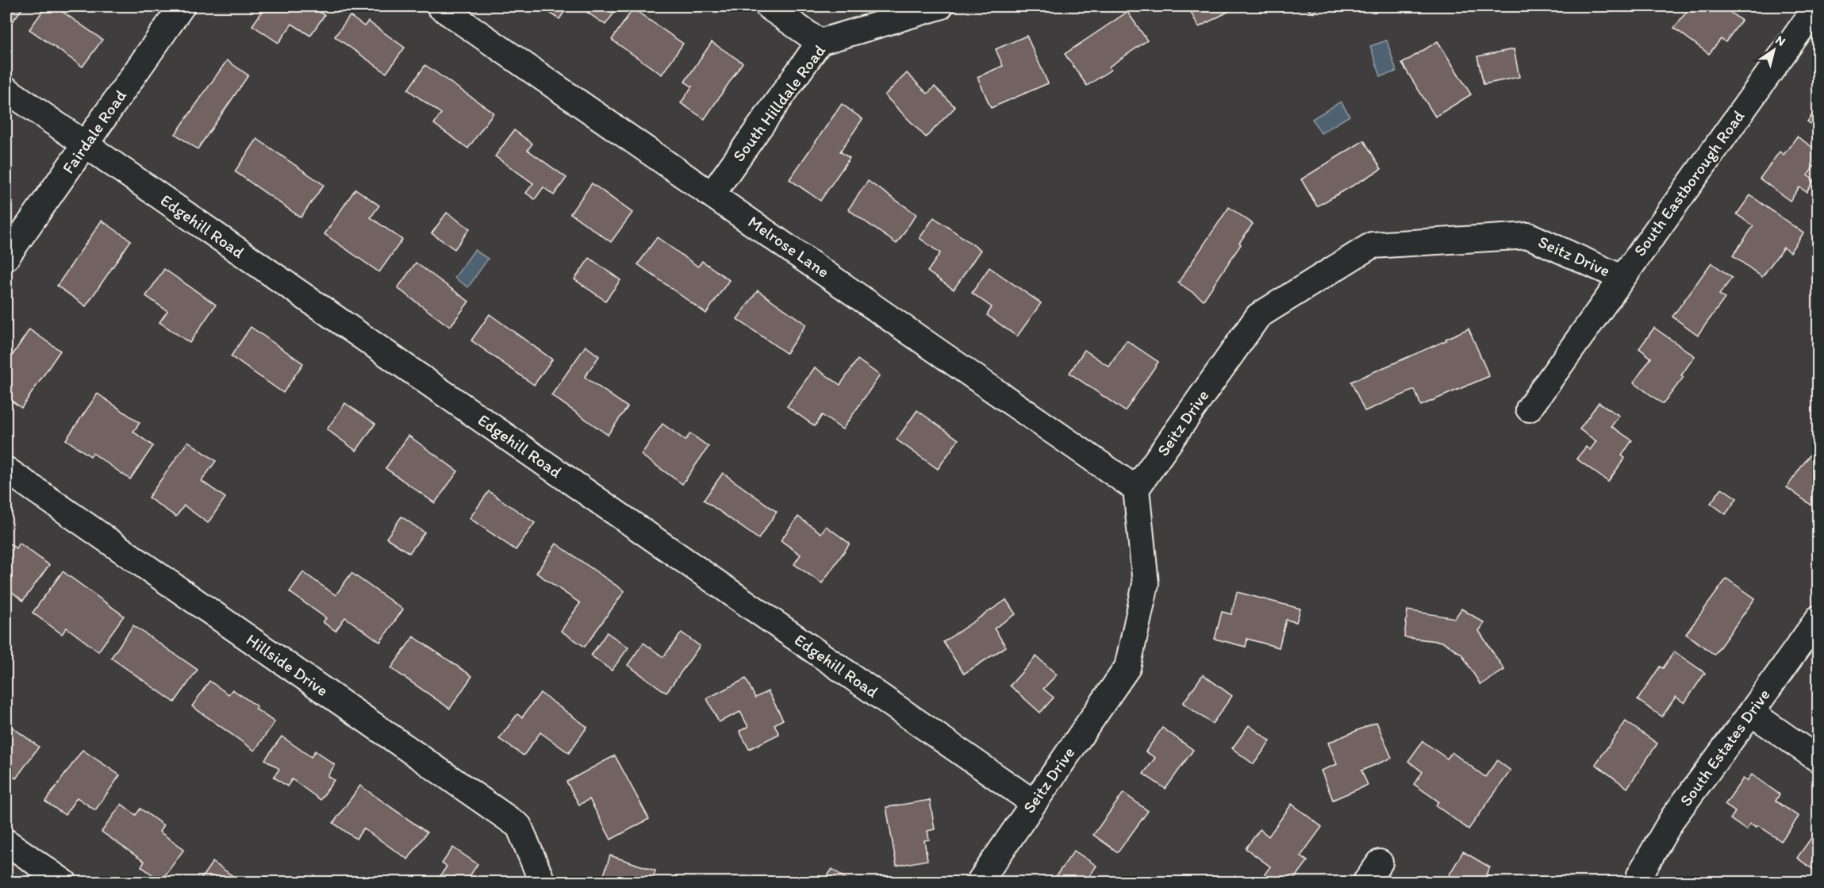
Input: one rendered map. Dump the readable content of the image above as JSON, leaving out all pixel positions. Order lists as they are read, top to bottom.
{
  "streets": {
    "street": [
      "South Hilldale Road",
      "Fairdale Road",
      "South Eastborough Road",
      "Edgehill Road",
      "Melrose Lane",
      "Seitz Drive",
      "Hillside Drive",
      "South Estates Drive"
    ]
  },
  "crossings": [
    ["South Hilldale Road", "Melrose Lane"],
    ["Fairdale Road", "Edgehill Road"],
    ["South Eastborough Road", "Seitz Drive"],
    ["Edgehill Road", "Seitz Drive"],
    ["Melrose Lane", "Seitz Drive"]
  ],
  "north": "top right"
}
